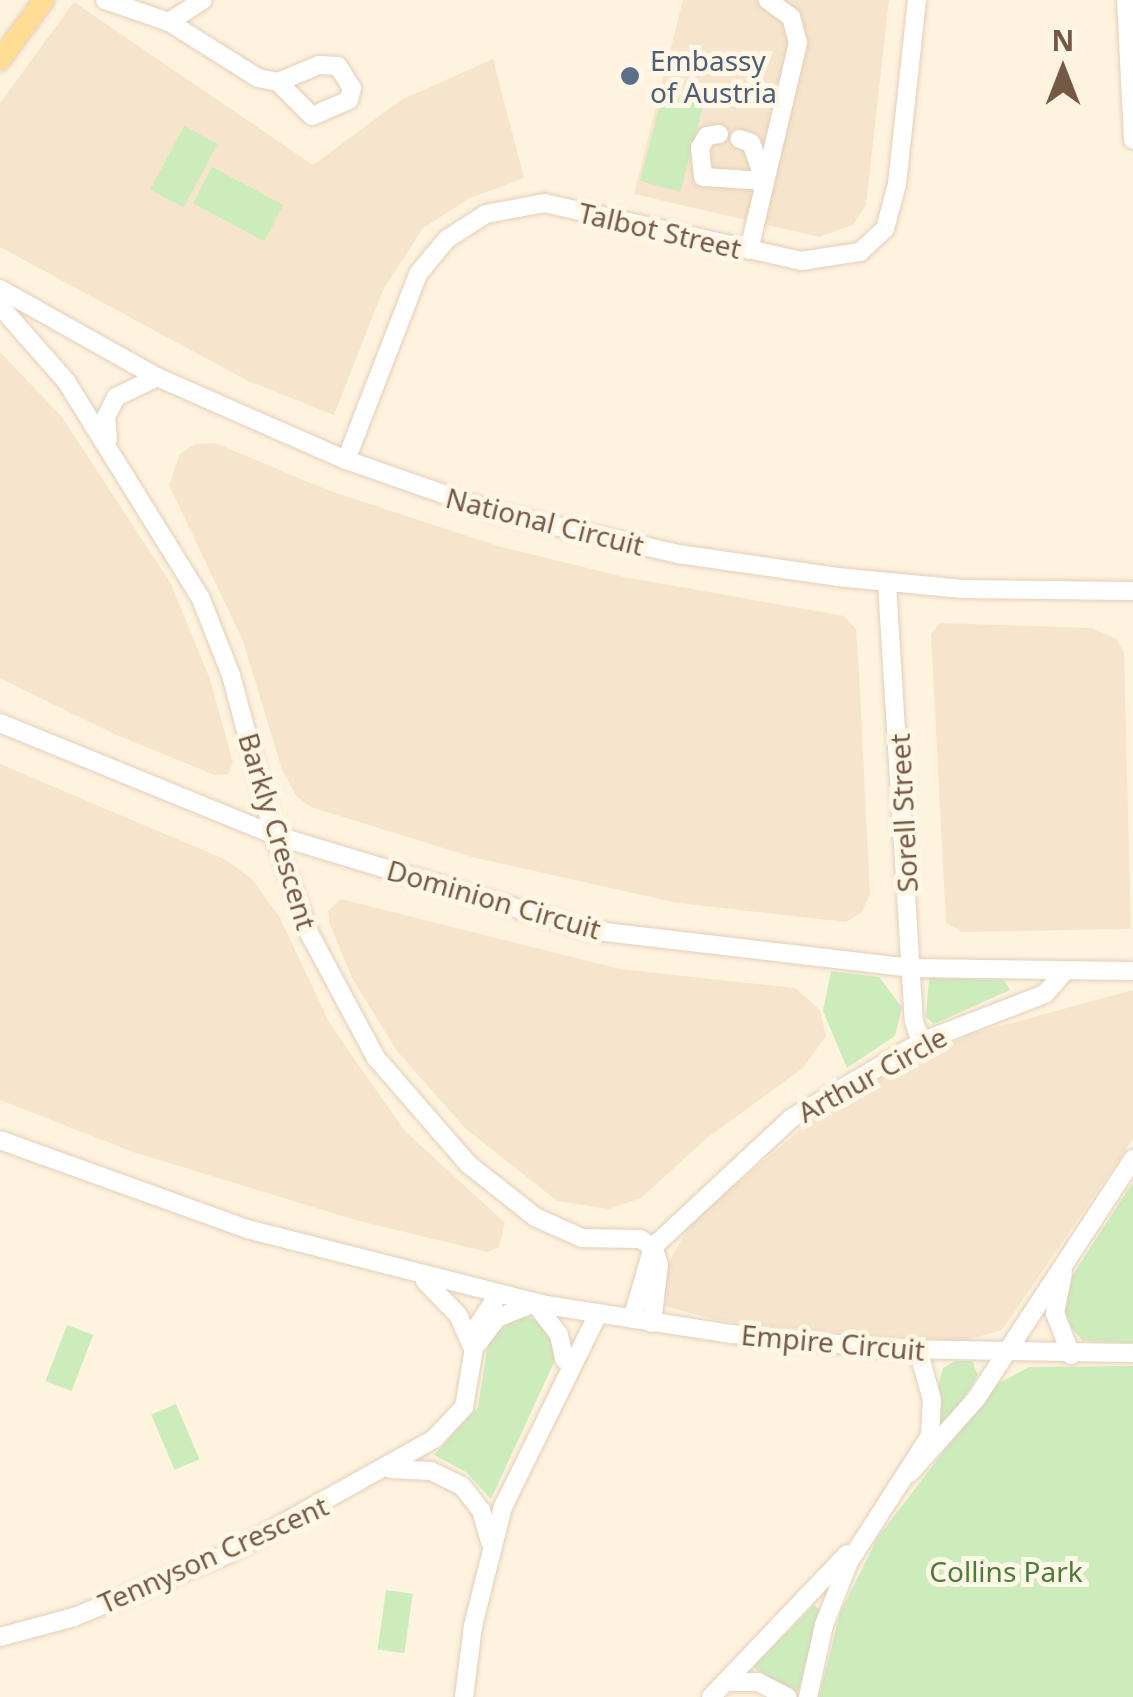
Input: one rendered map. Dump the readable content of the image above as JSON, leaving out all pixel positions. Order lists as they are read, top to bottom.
{
  "streets": {
    "street": [
      "Talbot Street",
      "National Circuit",
      "Sorell Street",
      "Barkly Crescent",
      "Dominion Circuit",
      "Arthur Circle",
      "Empire Circuit",
      "Tennyson Crescent"
    ]
  },
  "crossings": [
    ["Talbot Street", "National Circuit"],
    ["National Circuit", "Sorell Street"],
    ["Sorell Street", "Dominion Circuit"],
    ["Sorell Street", "Arthur Circle"],
    ["Barkly Crescent", "Dominion Circuit"],
    ["Barkly Crescent", "Arthur Circle"],
    ["Dominion Circuit", "Arthur Circle"],
    ["Empire Circuit", "Tennyson Crescent"]
  ],
  "parks": ["Collins Park"],
  "places": ["Embassy of Austria"],
  "north": "top"
}
